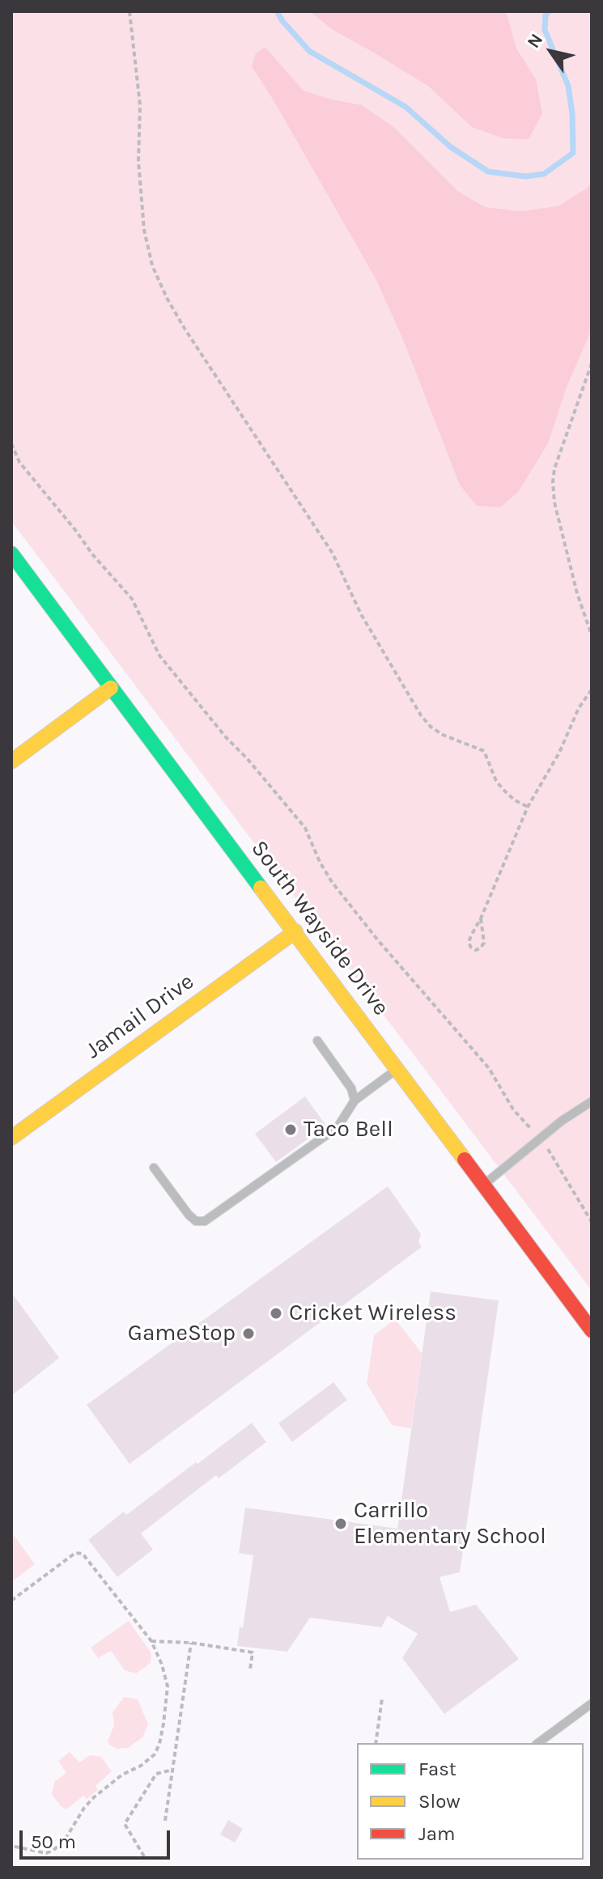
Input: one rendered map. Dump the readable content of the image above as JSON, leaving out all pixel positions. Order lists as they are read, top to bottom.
{
  "streets": {
    "main road": ["South Wayside Drive", "Jamail Drive"]
  },
  "crossings": [
    ["South Wayside Drive", "Jamail Drive"]
  ],
  "places": [
    "Taco Bell",
    "Cricket Wireless",
    "GameStop",
    "Carrillo Elementary School"
  ],
  "legend": ["Fast", "Slow", "Jam"],
  "scale_bar": "50 m",
  "north": "top left"
}
